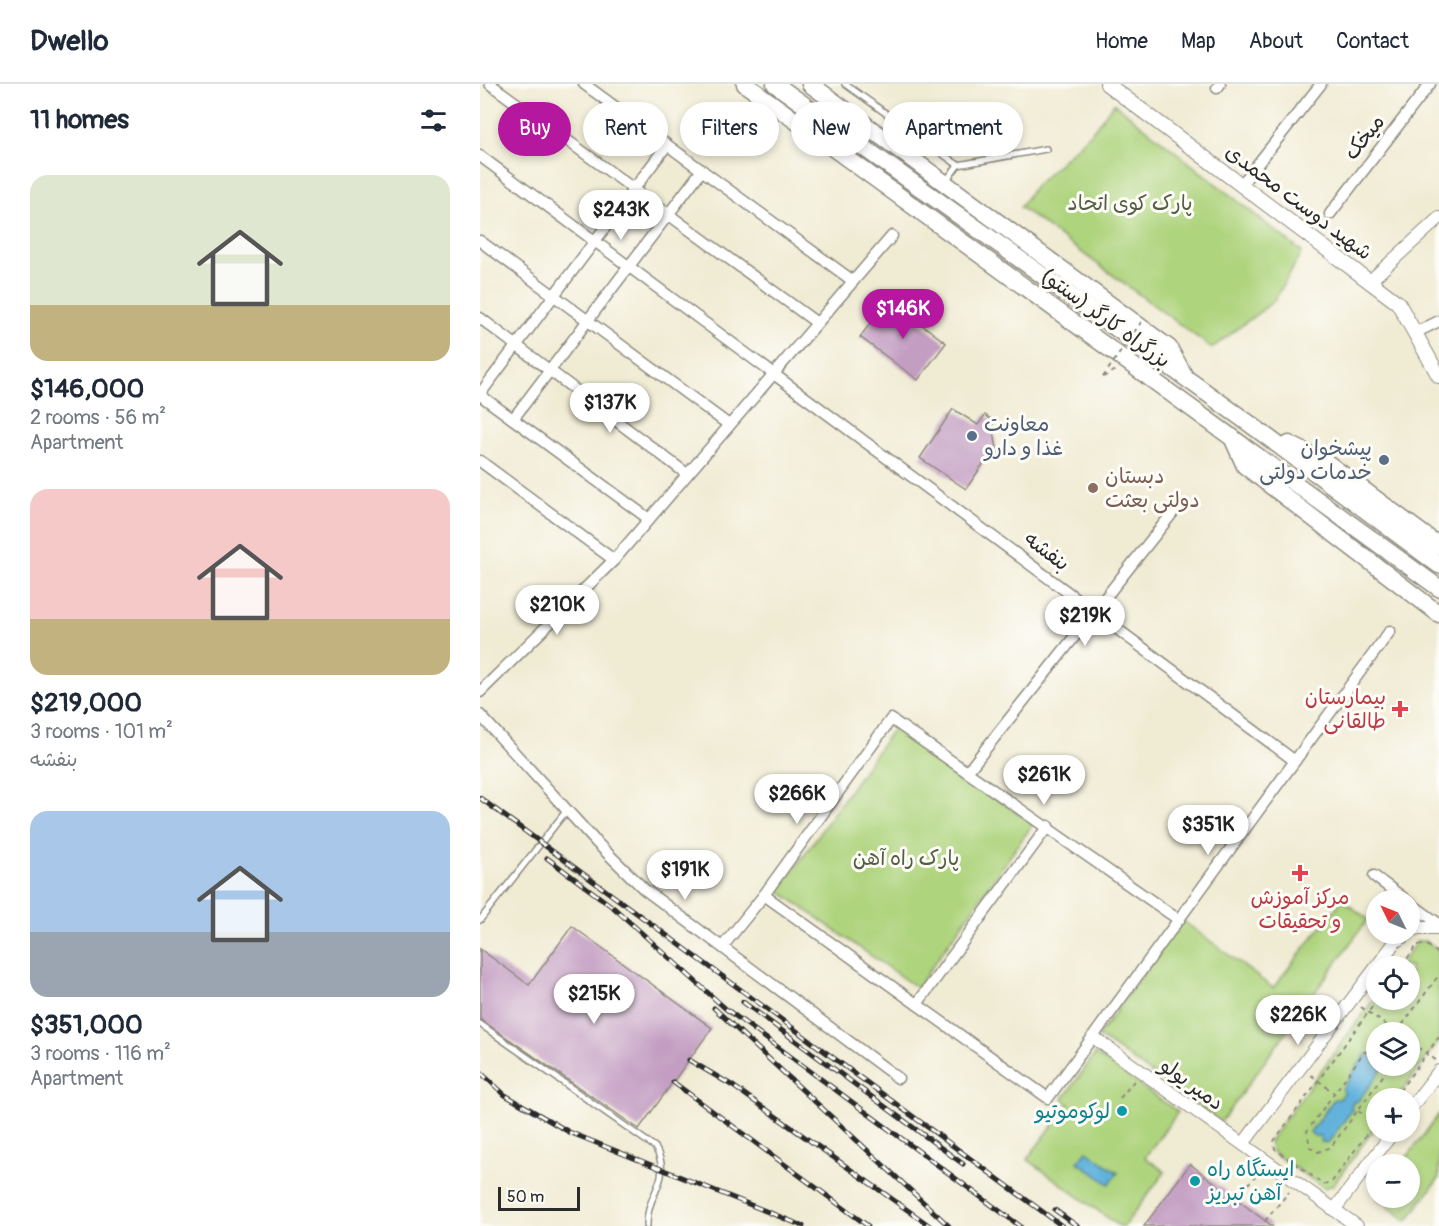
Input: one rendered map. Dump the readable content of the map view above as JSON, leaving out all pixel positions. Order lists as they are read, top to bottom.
{
  "streets": {
    "highway": ["بزرگراه کارگر (سنتو)"],
    "main road": ["شهید دوست محمدی"],
    "street": ["میخک", "بنفشه", "دمیر یولو"]
  },
  "parks": ["پارک کوی اتحاد", "پارک راه آهن"],
  "places": {
    "other": [
      "معاونت غذا و دارو",
      "پیشخوان خدمات دولتی",
      "دبستان دولتی بعثت",
      "لوکوموتیو",
      "ایستگاه راه آهن تبریز"
    ],
    "health": ["بیمارستان طالقانی", "مرکز آموزش و تحقیقات"]
  },
  "scale_bar": "50 m",
  "north": "top left",
  "page": {
    "header": "Dwello",
    "nav": [
      "Home",
      "Map",
      "About",
      "Contact"
    ],
    "heading": "11 homes",
    "chip": [
      "Buy",
      "Rent",
      "Filters",
      "New",
      "Apartment"
    ],
    "list": [
      {
        "name": "$146,000",
        "note": "2 rooms · 56 m² · Apartment"
      },
      {
        "name": "$219,000",
        "note": "3 rooms · 101 m² · بنفشه"
      },
      {
        "name": "$351,000",
        "note": "3 rooms · 116 m² · Apartment"
      }
    ],
    "price": [
      "$243K",
      "$146K",
      "$137K",
      "$210K",
      "$219K",
      "$261K",
      "$266K",
      "$351K",
      "$191K",
      "$215K",
      "$226K"
    ],
    "map_buttons": ["+", "−"],
    "scale": "50 m"
  }
}
